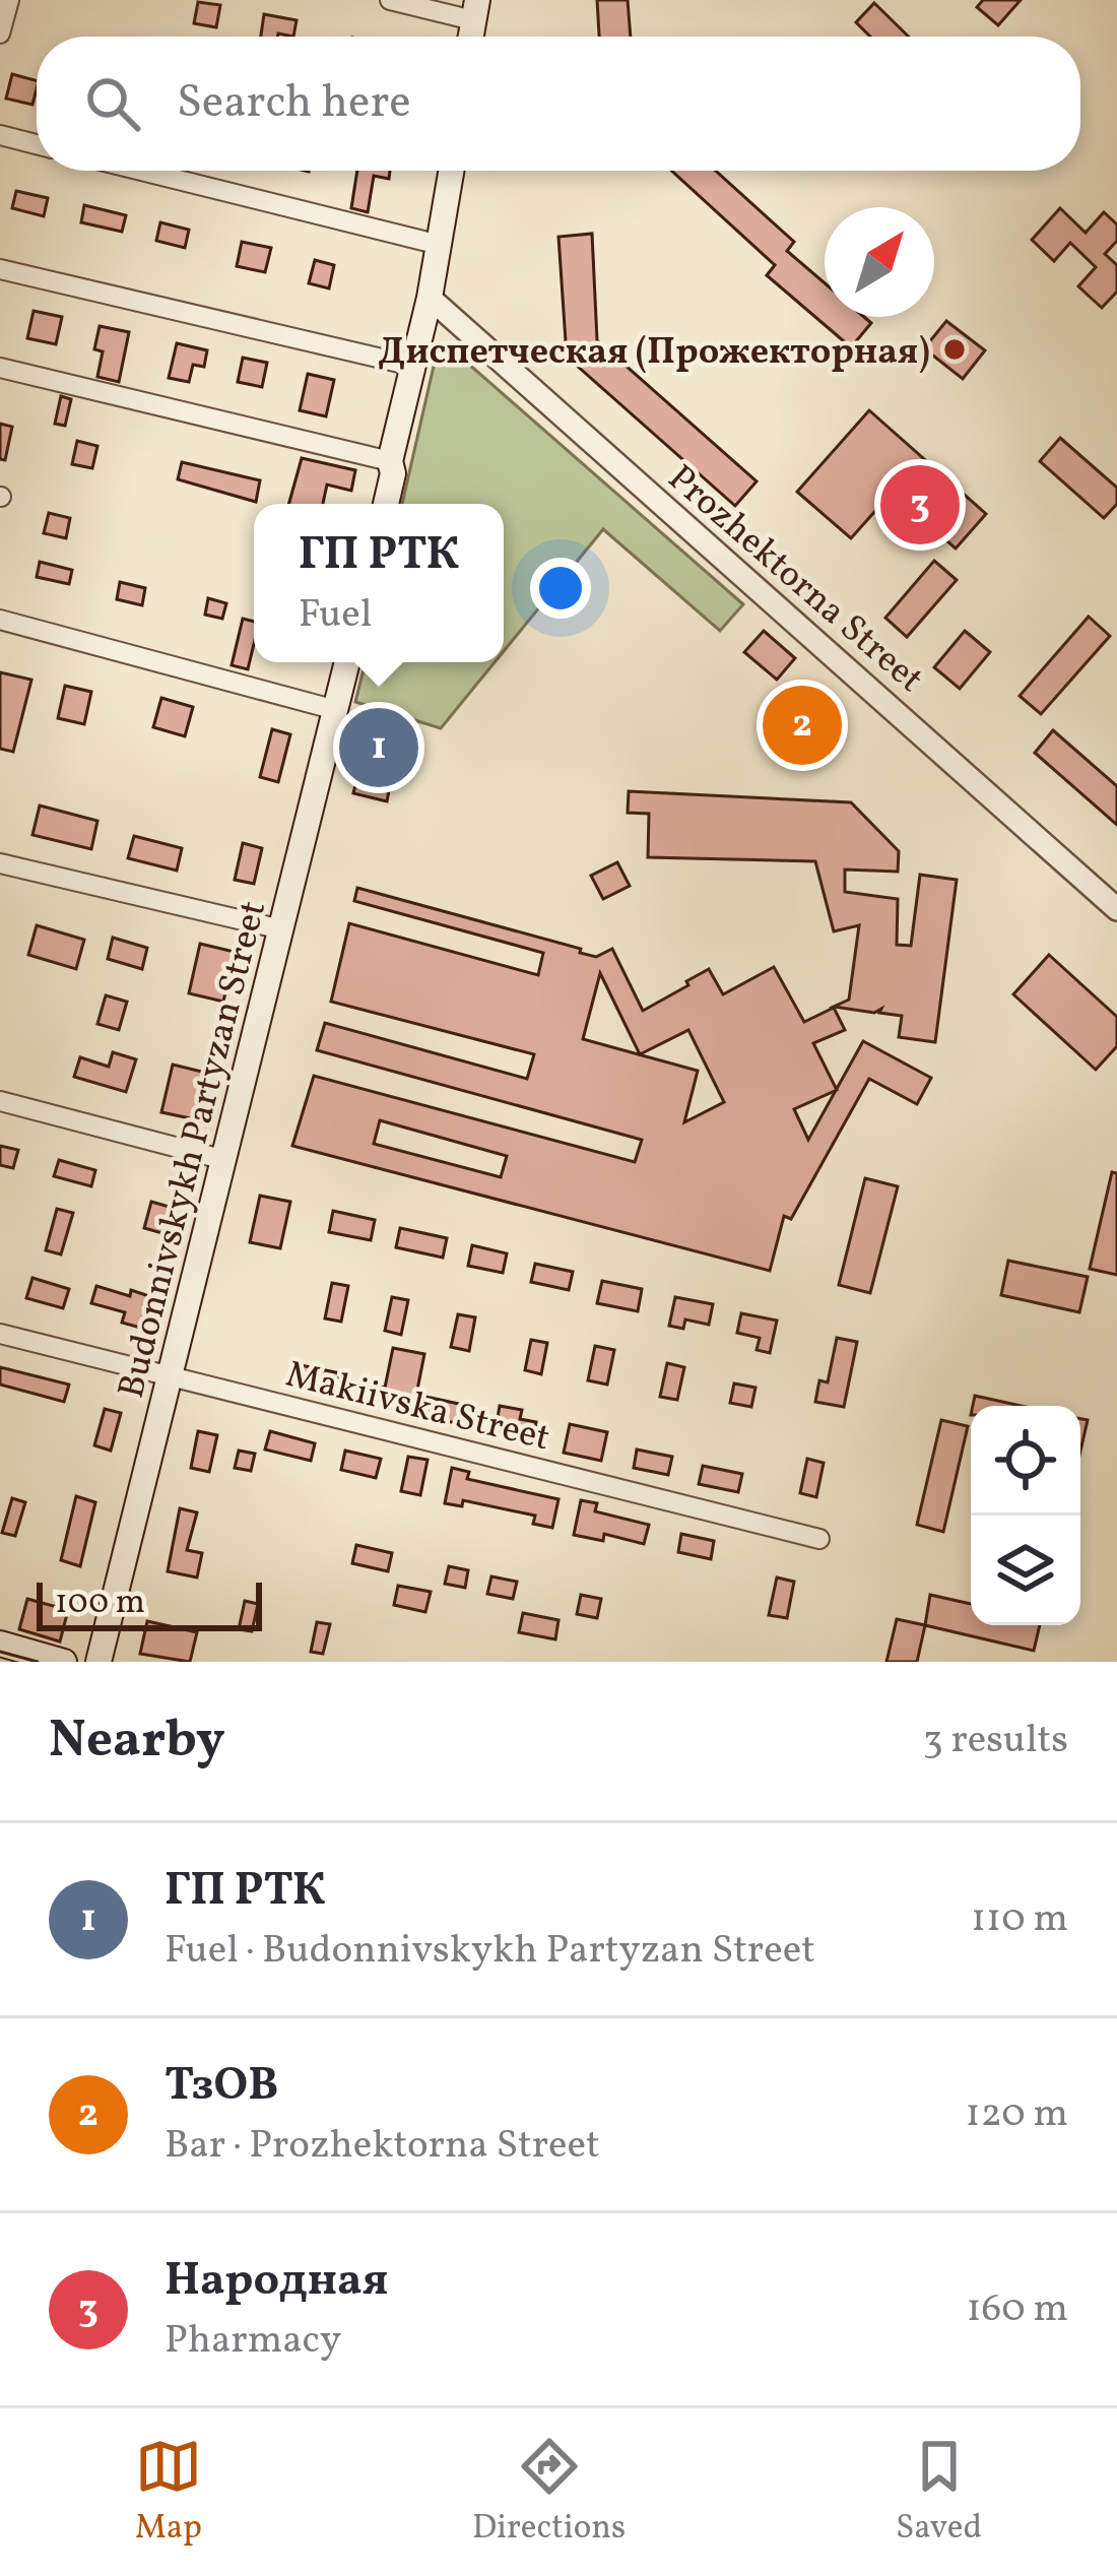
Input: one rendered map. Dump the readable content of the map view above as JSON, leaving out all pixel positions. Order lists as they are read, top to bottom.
{
  "streets": {
    "main road": ["Budonnivskykh Partyzan Street"],
    "street": ["Prozhektorna Street", "Makiivska Street"]
  },
  "crossings": [
    ["Budonnivskykh Partyzan Street", "Makiivska Street"]
  ],
  "places": ["Диспетческая (Прожекторная)"],
  "scale_bar": "100 m",
  "north": "top right",
  "page": {
    "search": "Search here",
    "pins": ["3", "2", "1"],
    "popup": ["ГП РТК", "Fuel"],
    "scale": "100 m",
    "heading": ["Nearby", "3 results"],
    "list": [
      {
        "mark": "1",
        "name": "ГП РТК",
        "note": "Fuel · Budonnivskykh Partyzan Street",
        "value": "110 m"
      },
      {
        "mark": "2",
        "name": "ТзОВ",
        "note": "Bar · Prozhektorna Street",
        "value": "120 m"
      },
      {
        "mark": "3",
        "name": "Народная",
        "note": "Pharmacy",
        "value": "160 m"
      }
    ],
    "nav": ["Map", "Directions", "Saved"]
  }
}
